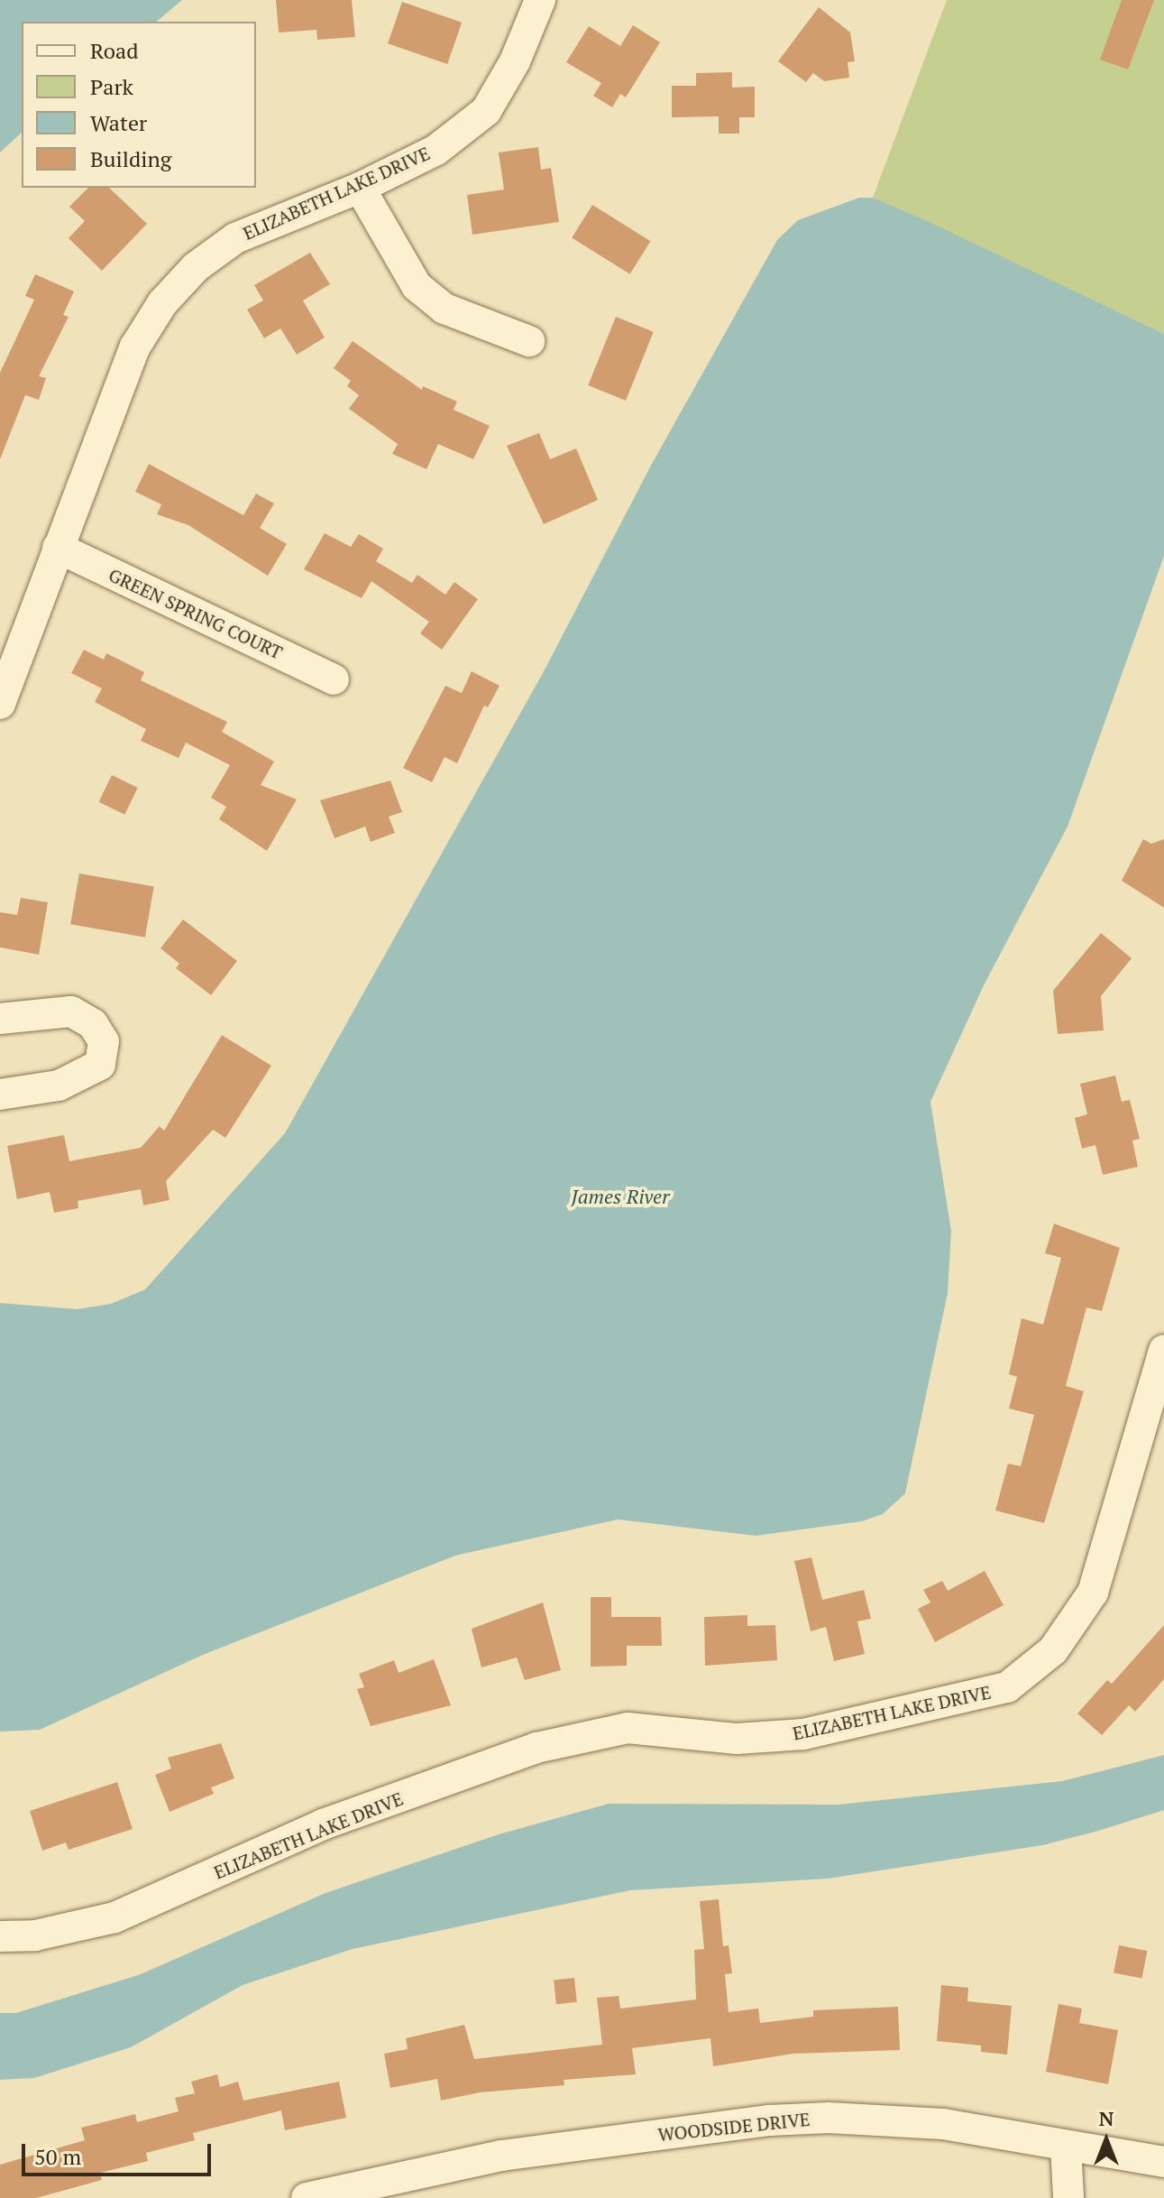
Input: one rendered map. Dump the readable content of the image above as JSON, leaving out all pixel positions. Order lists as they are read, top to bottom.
{
  "streets": {
    "street": ["ELIZABETH LAKE DRIVE", "GREEN SPRING COURT", "WOODSIDE DRIVE"]
  },
  "crossings": [
    ["ELIZABETH LAKE DRIVE", "GREEN SPRING COURT"]
  ],
  "water": ["James River"],
  "legend": [
    "Road",
    "Park",
    "Water",
    "Building"
  ],
  "scale_bar": "50 m",
  "north": "top"
}
